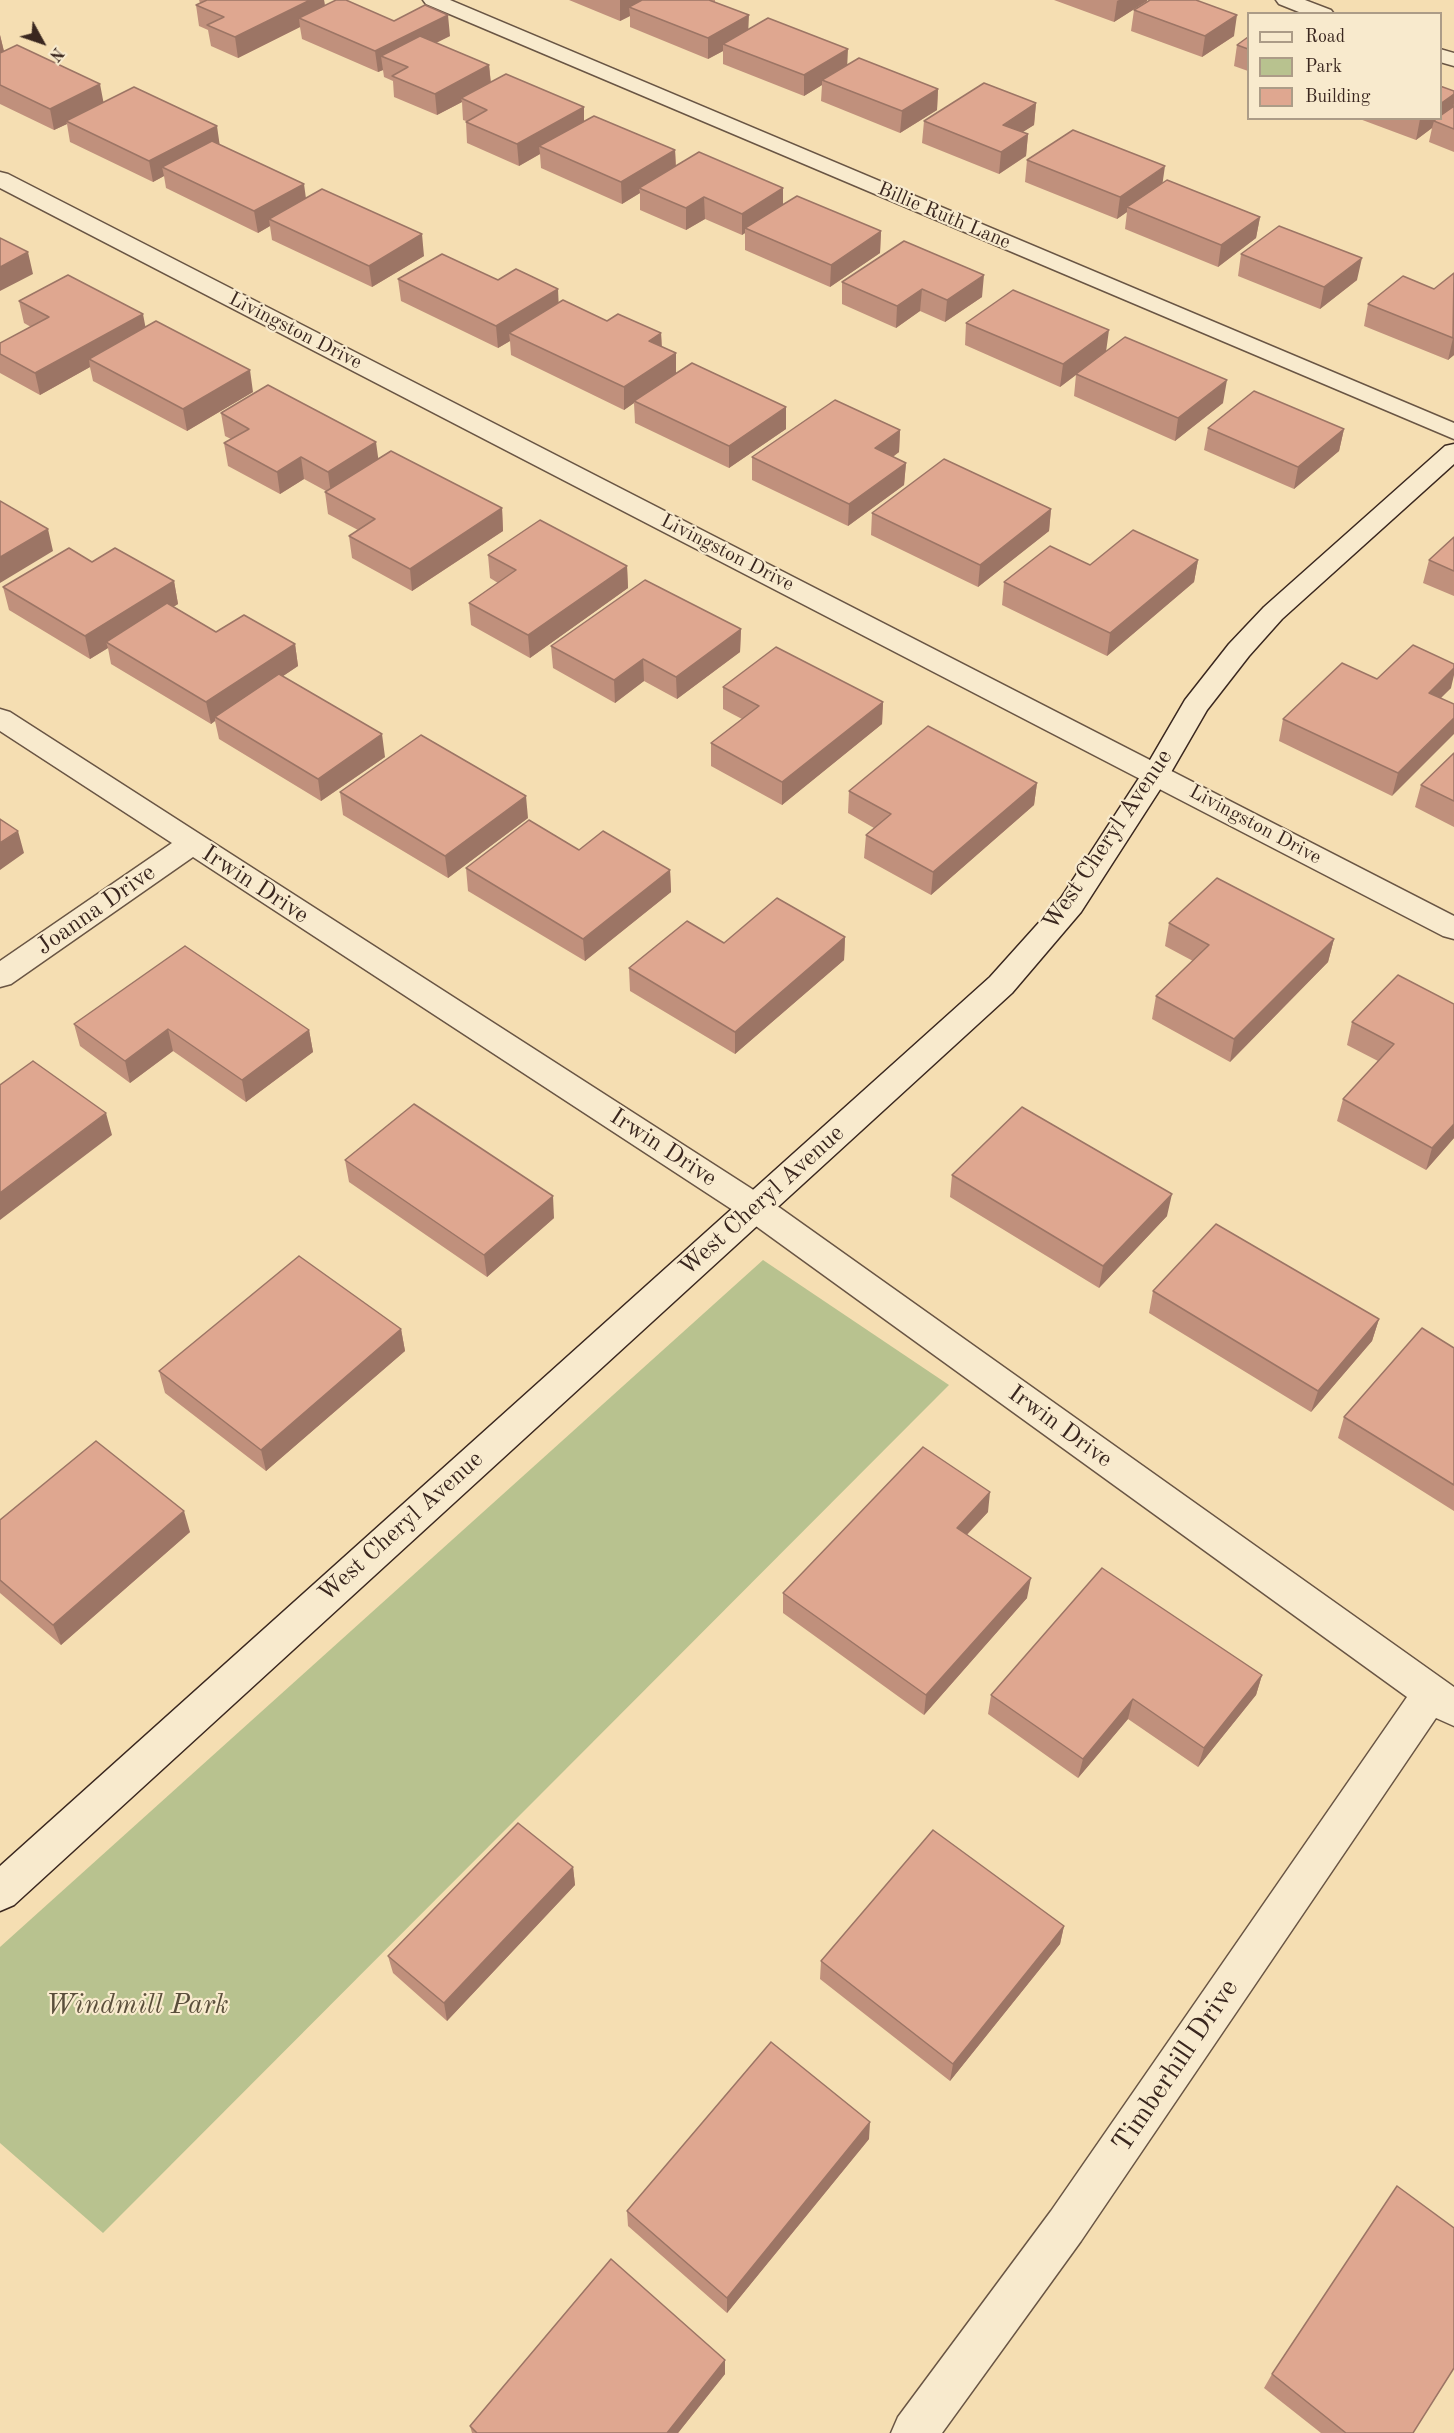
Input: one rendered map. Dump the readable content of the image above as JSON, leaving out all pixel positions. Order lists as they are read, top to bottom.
{
  "streets": {
    "street": [
      "Billie Ruth Lane",
      "Livingston Drive",
      "West Cheryl Avenue",
      "Irwin Drive",
      "Joanna Drive",
      "Timberhill Drive"
    ]
  },
  "crossings": [
    ["Livingston Drive", "West Cheryl Avenue"],
    ["West Cheryl Avenue", "Irwin Drive"],
    ["Irwin Drive", "Joanna Drive"],
    ["Irwin Drive", "Timberhill Drive"]
  ],
  "parks": ["Windmill Park"],
  "legend": ["Road", "Park", "Building"],
  "north": "bottom right"
}
